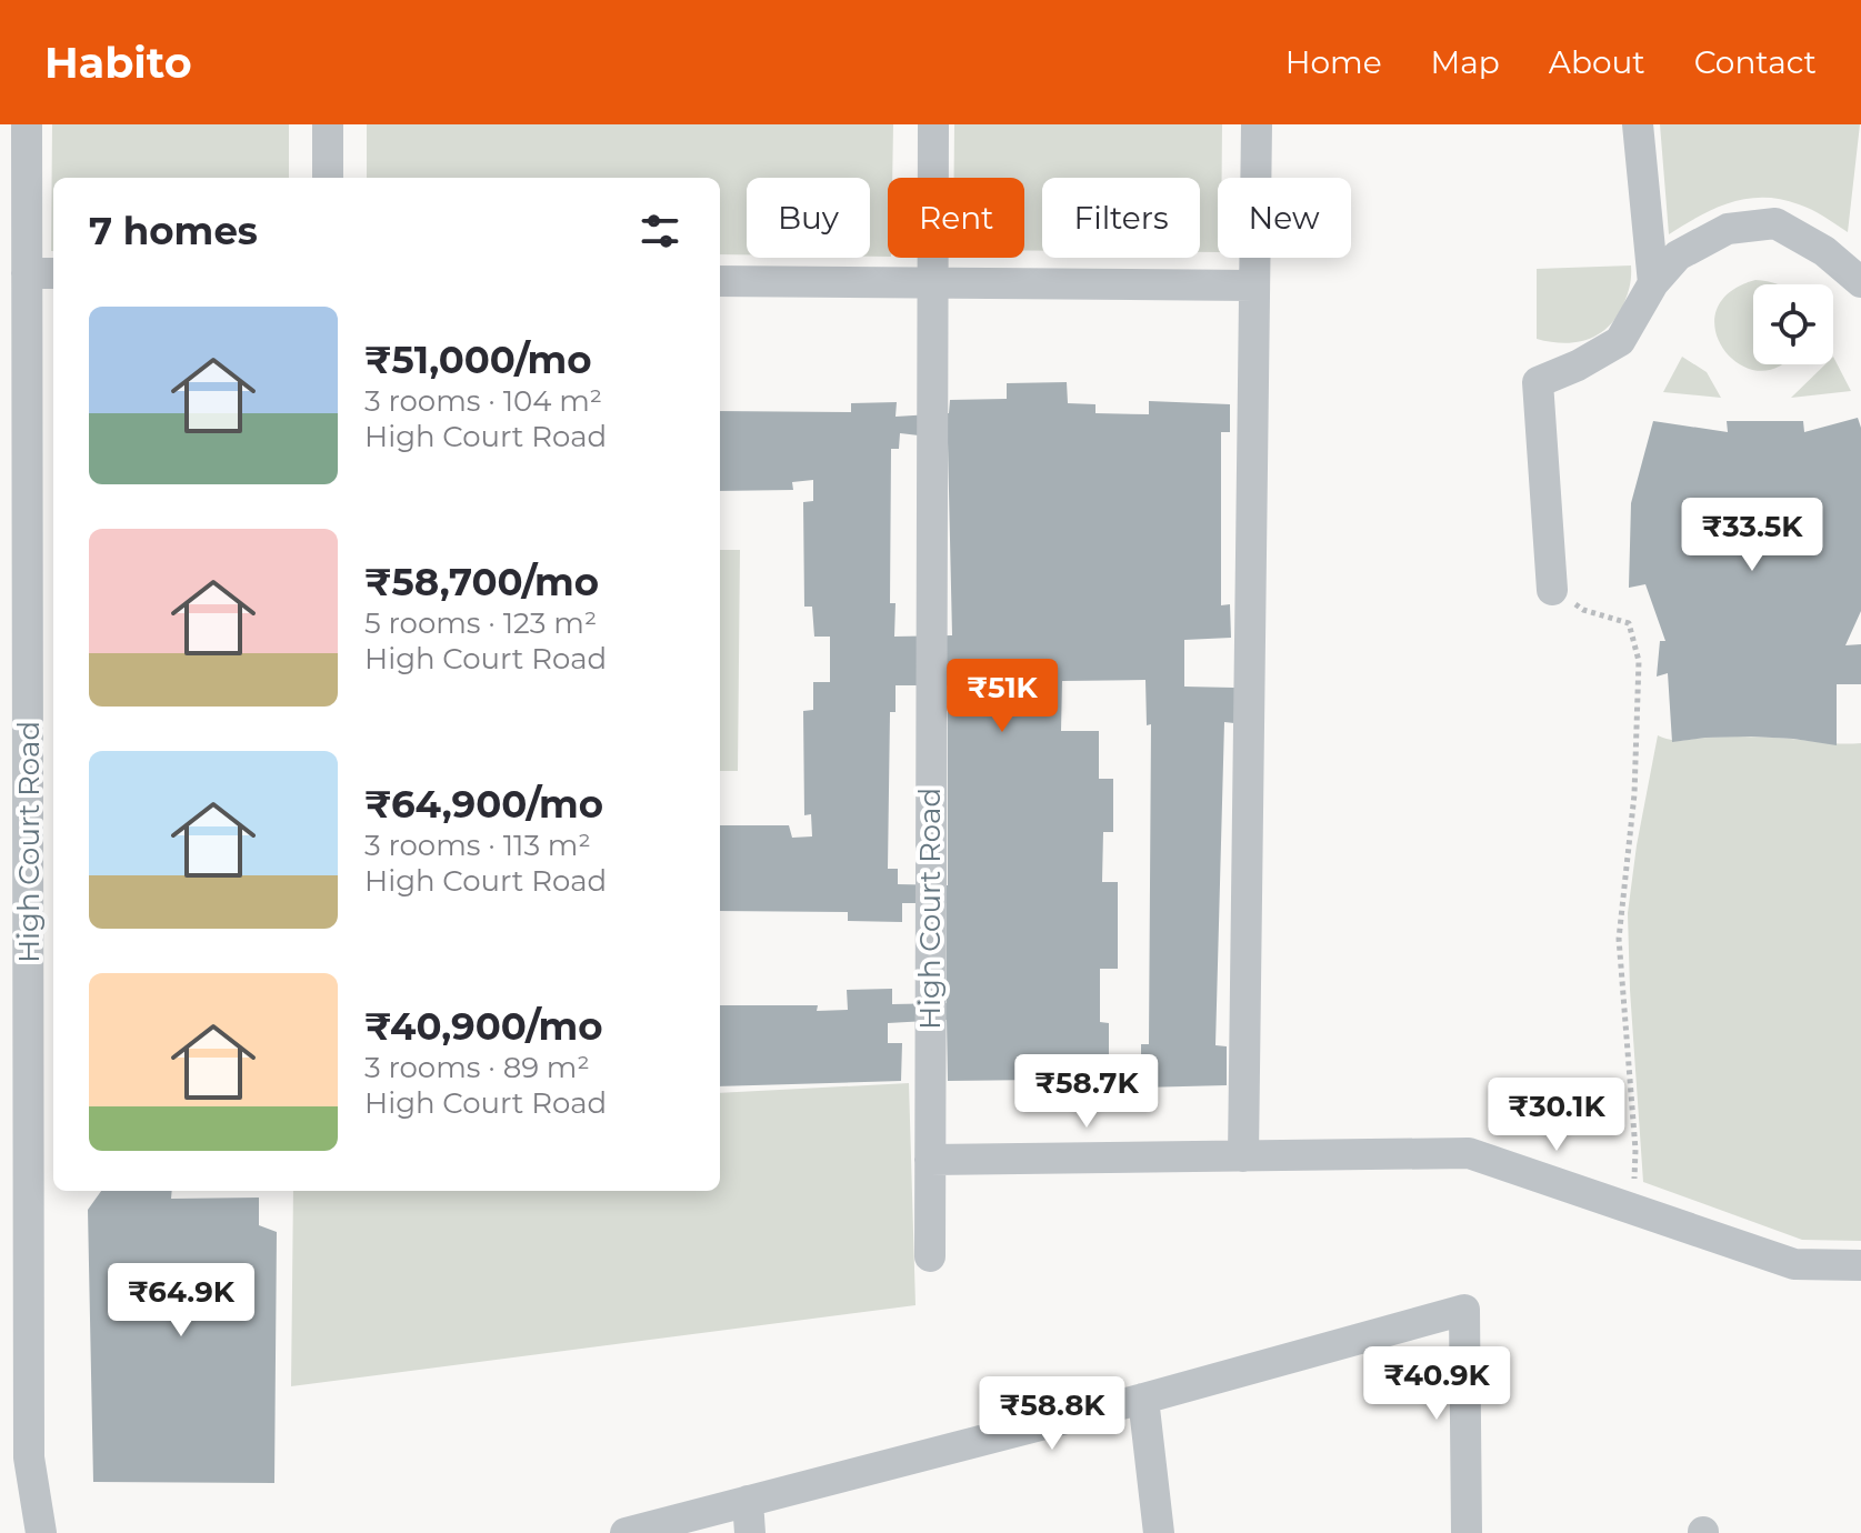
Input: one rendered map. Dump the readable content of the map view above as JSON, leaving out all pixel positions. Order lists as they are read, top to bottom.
{
  "streets": {
    "street": ["High Court Road"]
  },
  "page": {
    "header": "Habito",
    "nav": [
      "Home",
      "Map",
      "About",
      "Contact"
    ],
    "chip": [
      "Buy",
      "Rent",
      "Filters",
      "New"
    ],
    "heading": "7 homes",
    "list": [
      {
        "name": "₹51,000/mo",
        "note": "3 rooms · 104 m² · High Court Road"
      },
      {
        "name": "₹58,700/mo",
        "note": "5 rooms · 123 m² · High Court Road"
      },
      {
        "name": "₹64,900/mo",
        "note": "3 rooms · 113 m² · High Court Road"
      },
      {
        "name": "₹40,900/mo",
        "note": "3 rooms · 89 m² · High Court Road"
      }
    ],
    "price": [
      "₹33.5K",
      "₹51K",
      "₹58.7K",
      "₹30.1K",
      "₹64.9K",
      "₹40.9K",
      "₹58.8K"
    ]
  }
}
